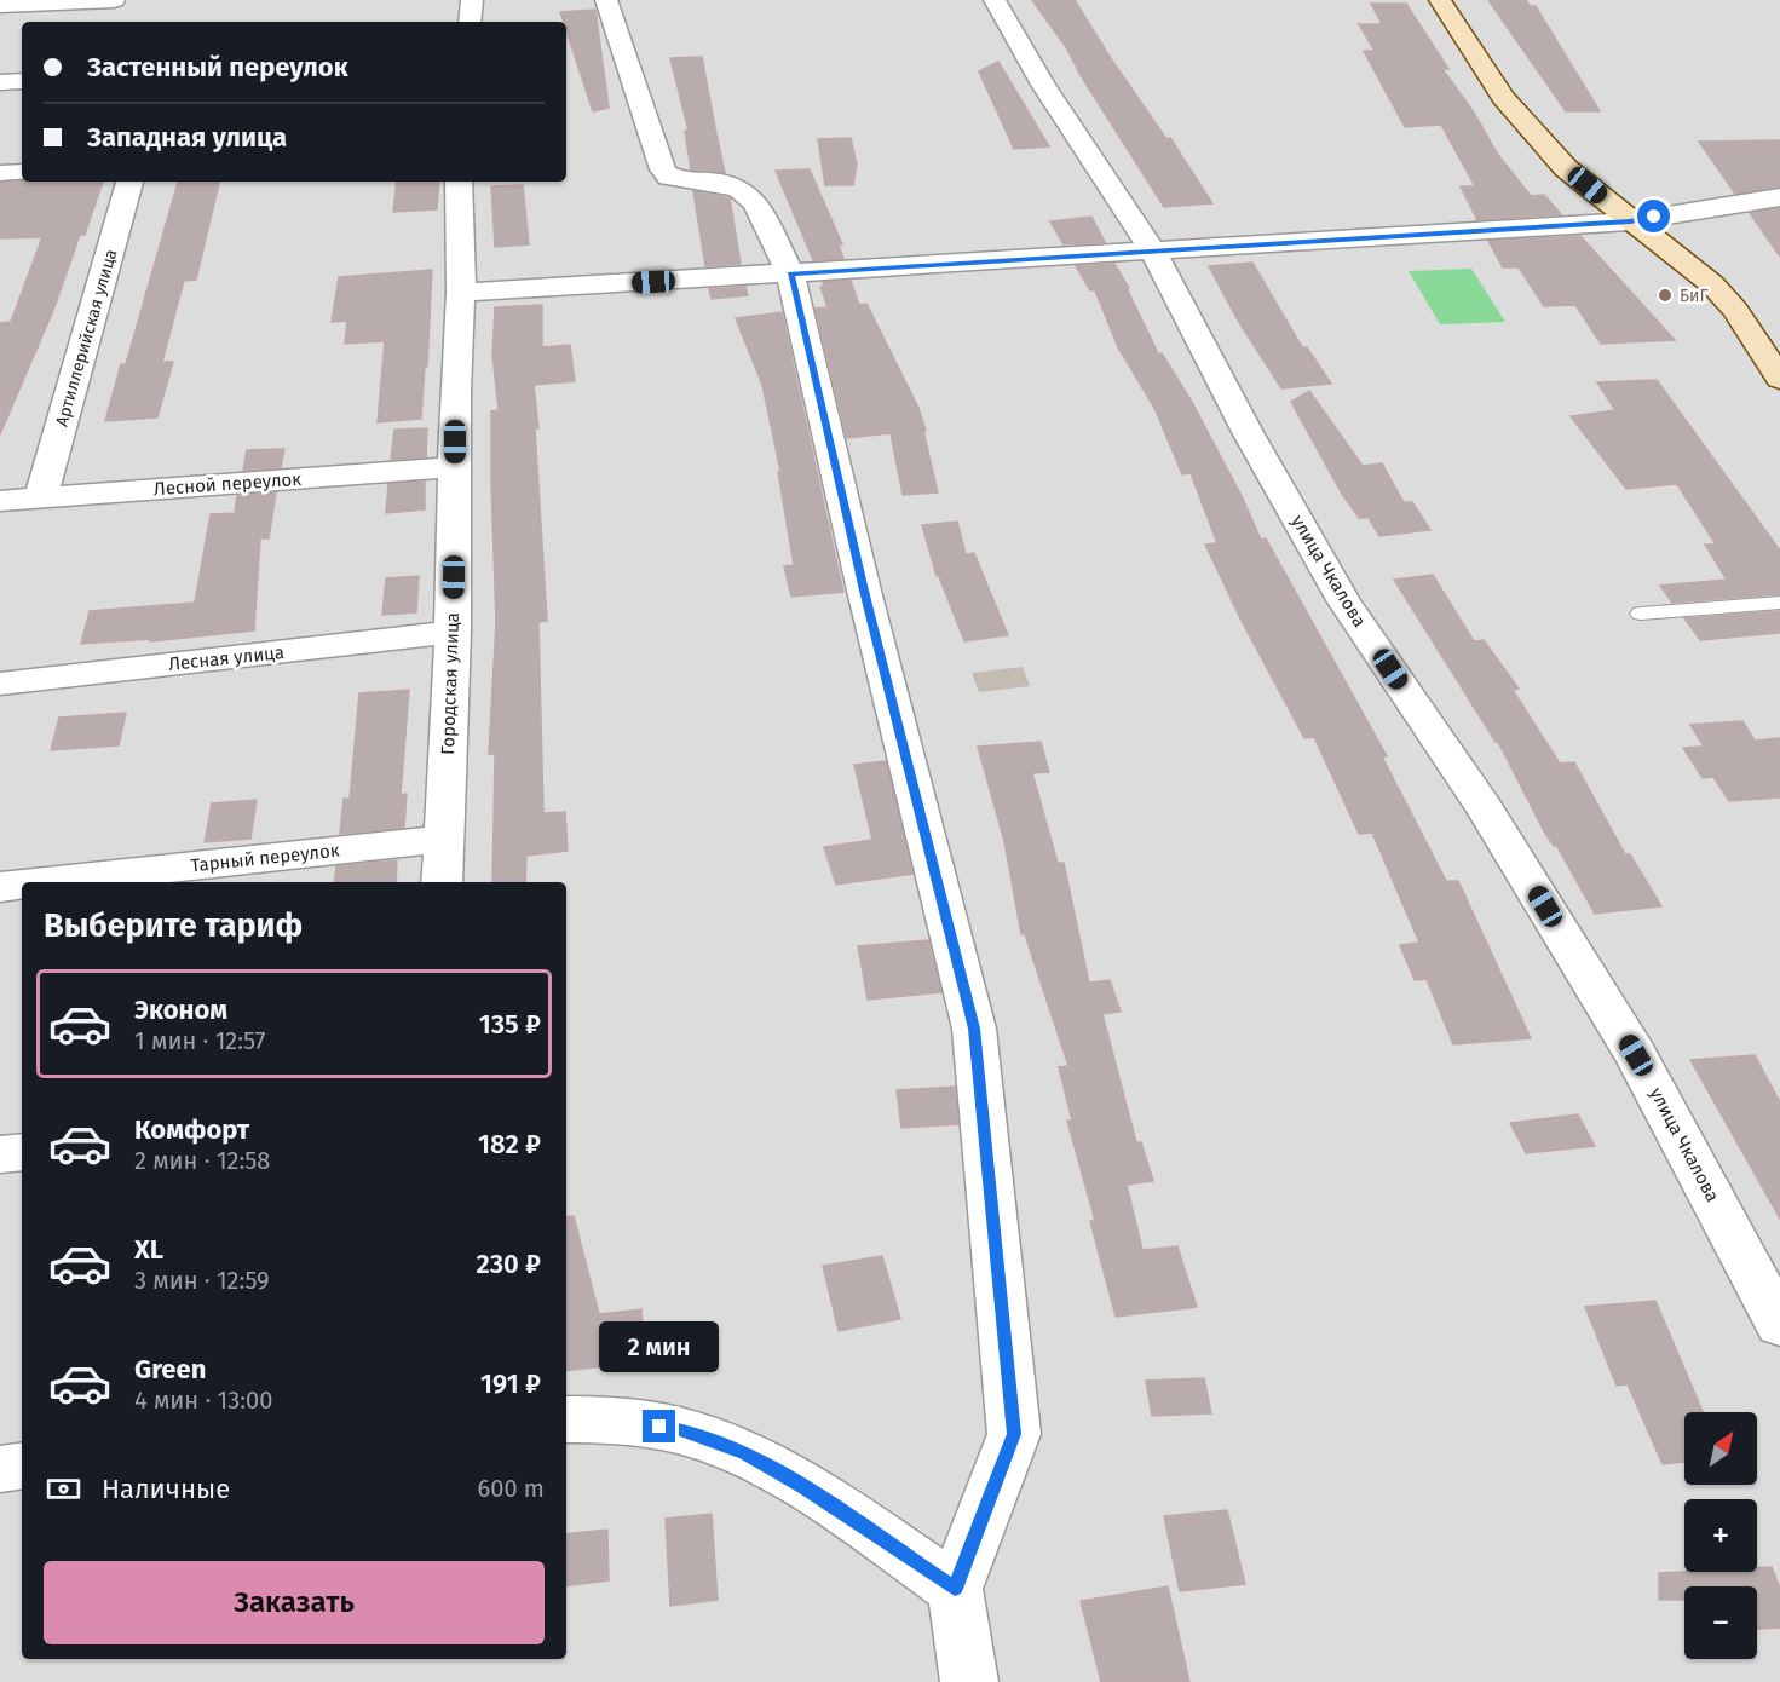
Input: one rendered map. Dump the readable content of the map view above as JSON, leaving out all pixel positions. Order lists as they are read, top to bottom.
{
  "streets": {
    "street": [
      "Артиллерийская улица",
      "Лесной переулок",
      "улица Чкалова",
      "Лесная улица",
      "Городская улица",
      "Тарный переулок"
    ]
  },
  "crossings": [
    ["Артиллерийская улица", "Лесной переулок"],
    ["Лесной переулок", "Городская улица"],
    ["Лесная улица", "Городская улица"],
    ["Городская улица", "Тарный переулок"]
  ],
  "places": ["БиГ"],
  "north": "top right",
  "page": {
    "banner": ["Застенный переулок", "Западная улица"],
    "heading": "Выберите тариф",
    "list": [
      {
        "name": "Эконом",
        "note": "1 мин · 12:57",
        "value": "135 ₽"
      },
      {
        "name": "Комфорт",
        "note": "2 мин · 12:58",
        "value": "182 ₽"
      },
      {
        "name": "XL",
        "note": "3 мин · 12:59",
        "value": "230 ₽"
      },
      {
        "name": "Green",
        "note": "4 мин · 13:00",
        "value": "191 ₽"
      }
    ],
    "bubble": "2 мин",
    "map_buttons": ["+", "−"],
    "pay": ["Наличные", "600 m"],
    "buttons": "Заказать"
  }
}
